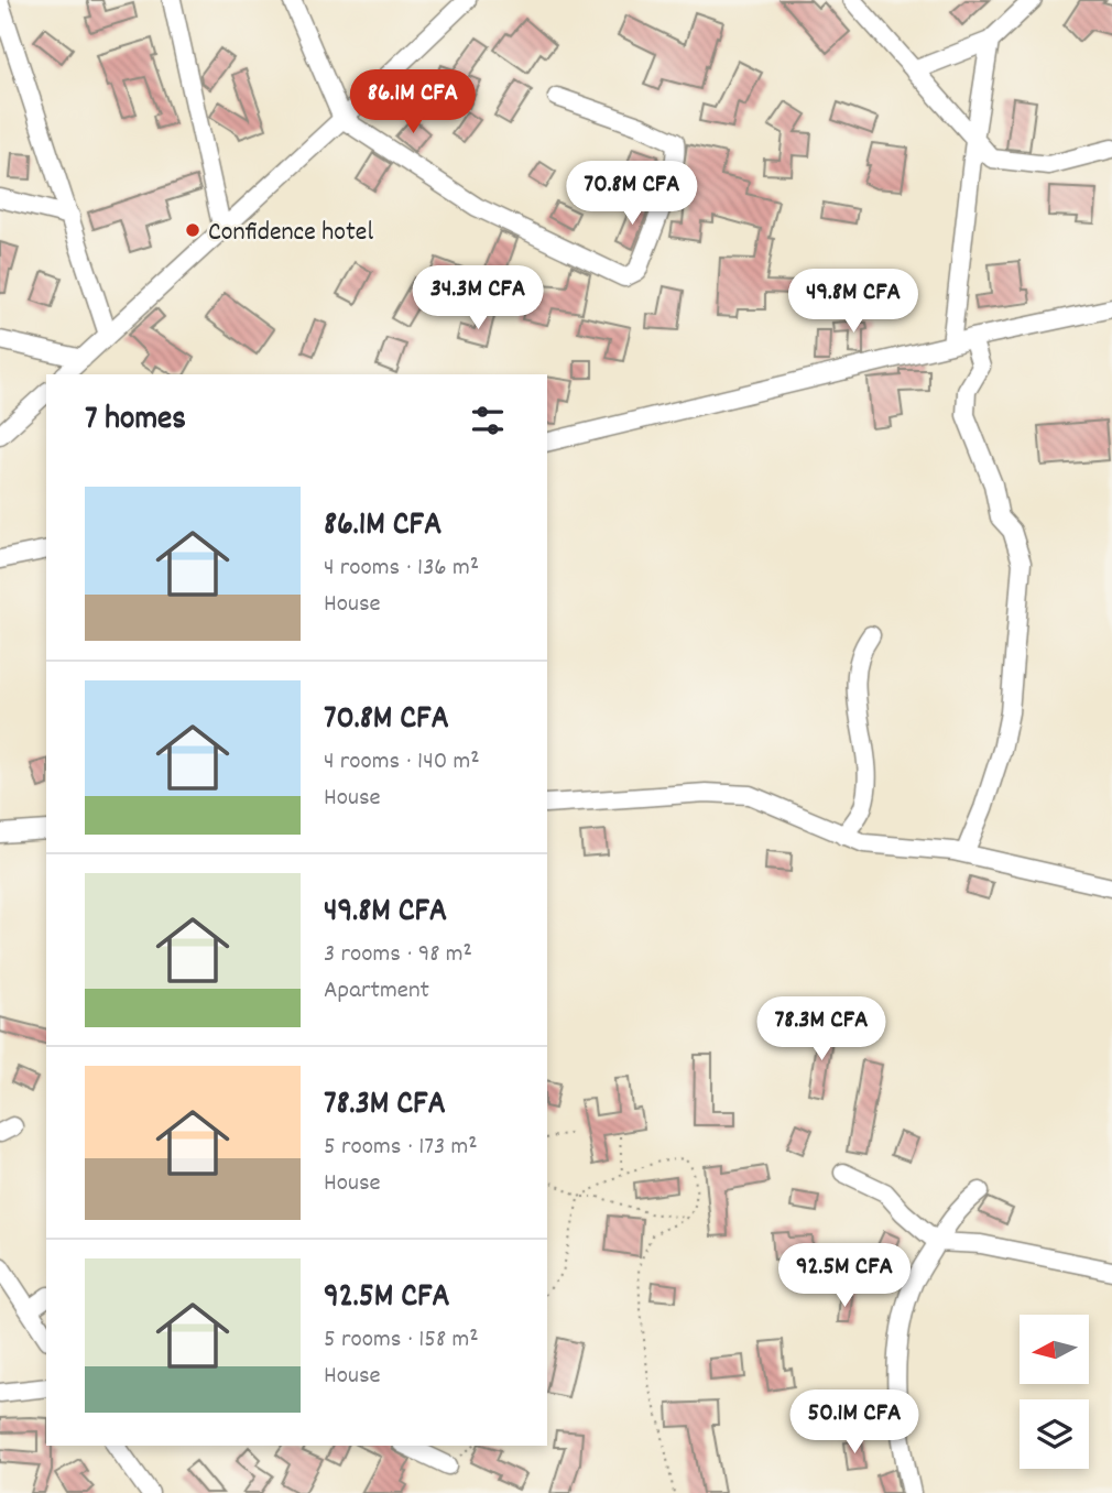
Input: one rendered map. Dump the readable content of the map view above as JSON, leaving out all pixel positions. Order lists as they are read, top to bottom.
{
  "places": ["Confidence hotel"],
  "north": "left",
  "page": {
    "price": [
      "86.1M CFA",
      "70.8M CFA",
      "34.3M CFA",
      "49.8M CFA",
      "78.3M CFA",
      "92.5M CFA",
      "50.1M CFA"
    ],
    "heading": "7 homes",
    "list": [
      {
        "name": "86.1M CFA",
        "note": "4 rooms · 136 m² · House"
      },
      {
        "name": "70.8M CFA",
        "note": "4 rooms · 140 m² · House"
      },
      {
        "name": "49.8M CFA",
        "note": "3 rooms · 98 m² · Apartment"
      },
      {
        "name": "78.3M CFA",
        "note": "5 rooms · 173 m² · House"
      },
      {
        "name": "92.5M CFA",
        "note": "5 rooms · 158 m² · House"
      }
    ]
  }
}
